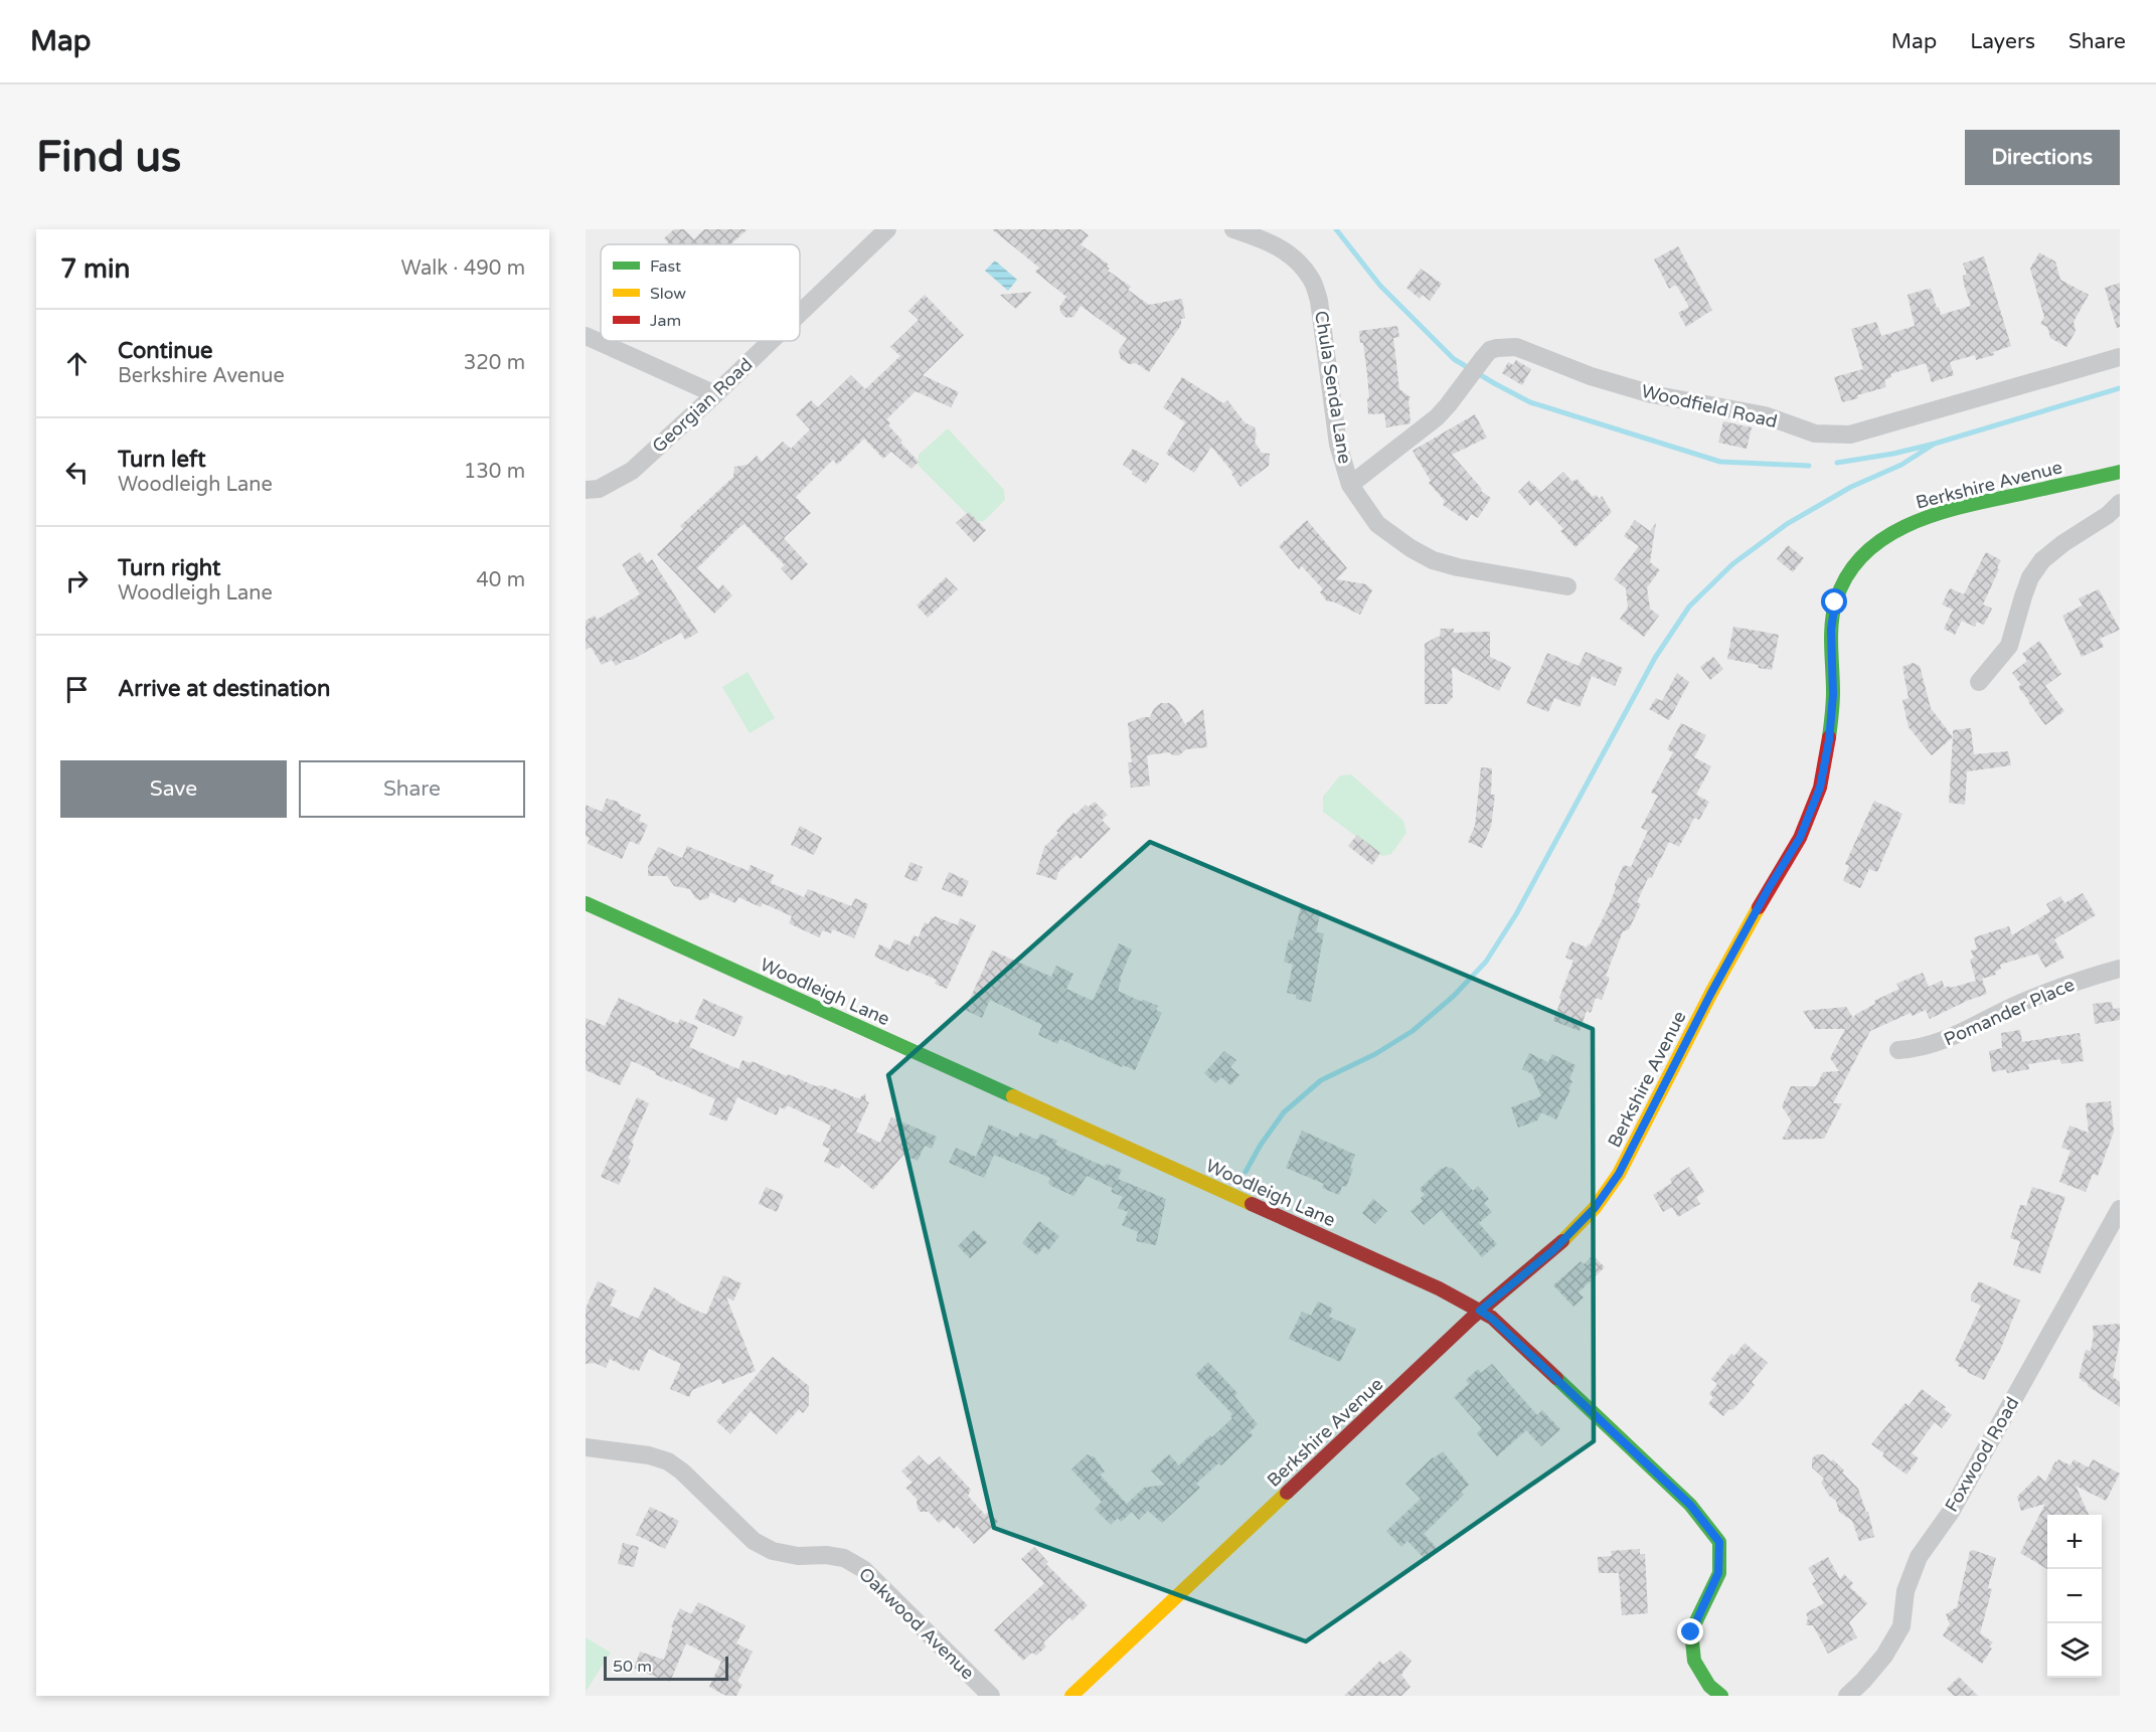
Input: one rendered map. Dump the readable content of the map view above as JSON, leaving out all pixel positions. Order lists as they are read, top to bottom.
{
  "streets": {
    "street": [
      "Chula Senda Lane",
      "Georgian Road",
      "Woodfield Road",
      "Berkshire Avenue",
      "Woodleigh Lane",
      "Pomander Place",
      "Foxwood Road",
      "Oakwood Avenue"
    ]
  },
  "crossings": [
    ["Chula Senda Lane", "Woodfield Road"],
    ["Berkshire Avenue", "Woodleigh Lane"]
  ],
  "legend": ["Fast", "Slow", "Jam"],
  "scale_bar": "50 m",
  "page": {
    "header": "Map",
    "nav": ["Map", "Layers", "Share"],
    "buttons": [
      "Directions",
      ["Save", "Share"]
    ],
    "title": "Find us",
    "heading": ["7 min", "Walk · 490 m"],
    "list": [
      ["Continue", "Berkshire Avenue", "320 m"],
      ["Turn left", "Woodleigh Lane", "130 m"],
      ["Turn right", "Woodleigh Lane", "40 m"],
      "Arrive at destination"
    ],
    "map_buttons": ["+", "−"],
    "scale": "50 m"
  }
}
